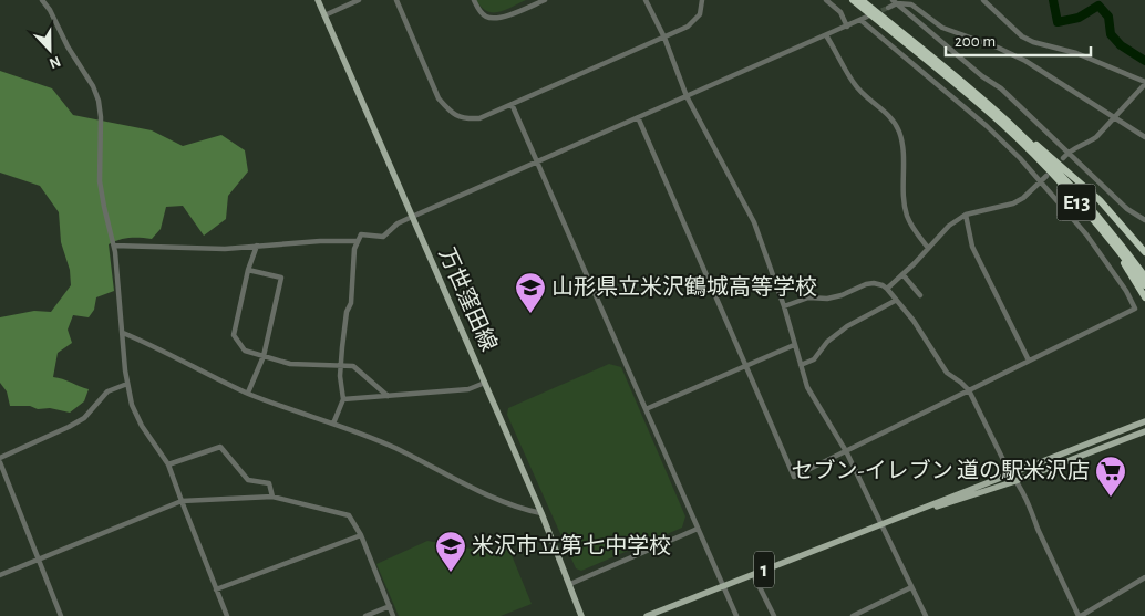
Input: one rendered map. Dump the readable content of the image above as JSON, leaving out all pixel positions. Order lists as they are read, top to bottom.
{
  "streets": {
    "highway": ["E13"],
    "main road": ["万世窪田線", "1"]
  },
  "places": {
    "school or university": ["山形県立米沢鶴城高等学校", "米沢市立第七中学校"],
    "supermarket": ["セブン-イレブン 道の駅米沢店"]
  },
  "scale_bar": "200 m",
  "north": "bottom"
}
